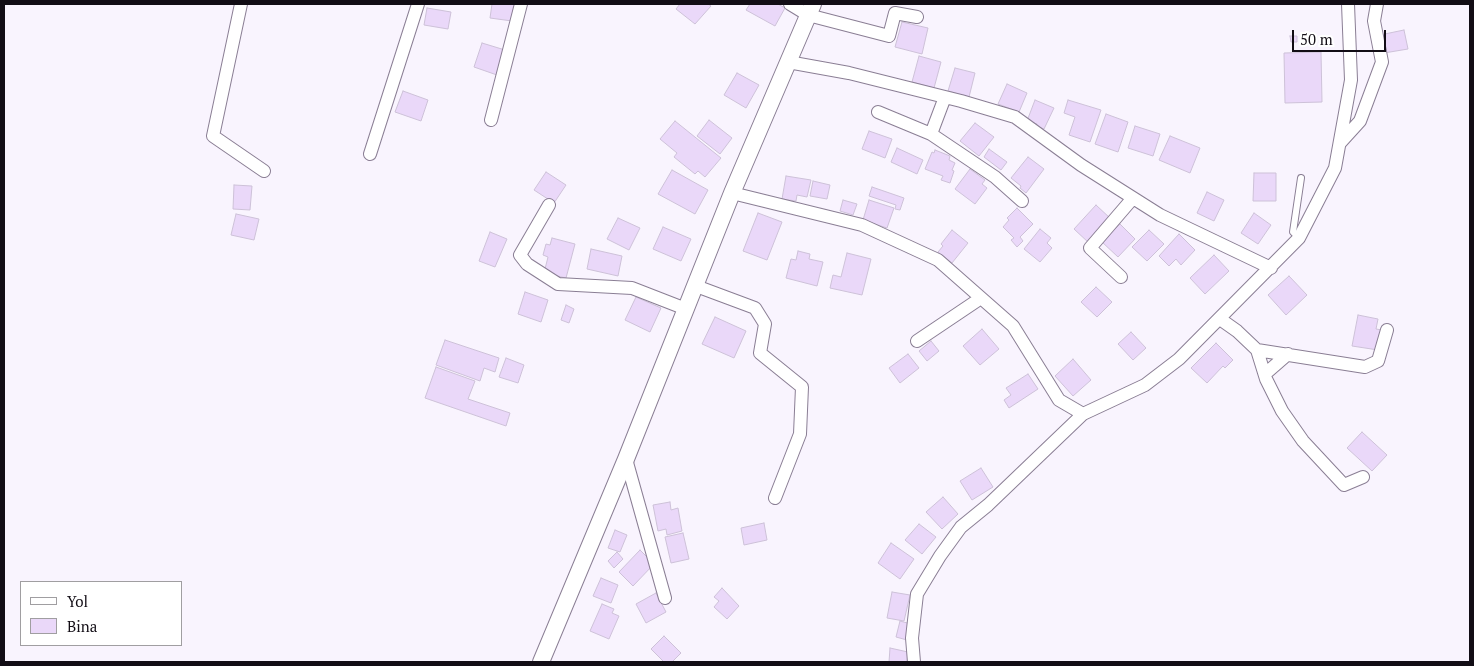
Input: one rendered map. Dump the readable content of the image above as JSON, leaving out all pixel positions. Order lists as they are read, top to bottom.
{
  "legend": ["Yol", "Bina"],
  "scale_bar": "50 m"
}
